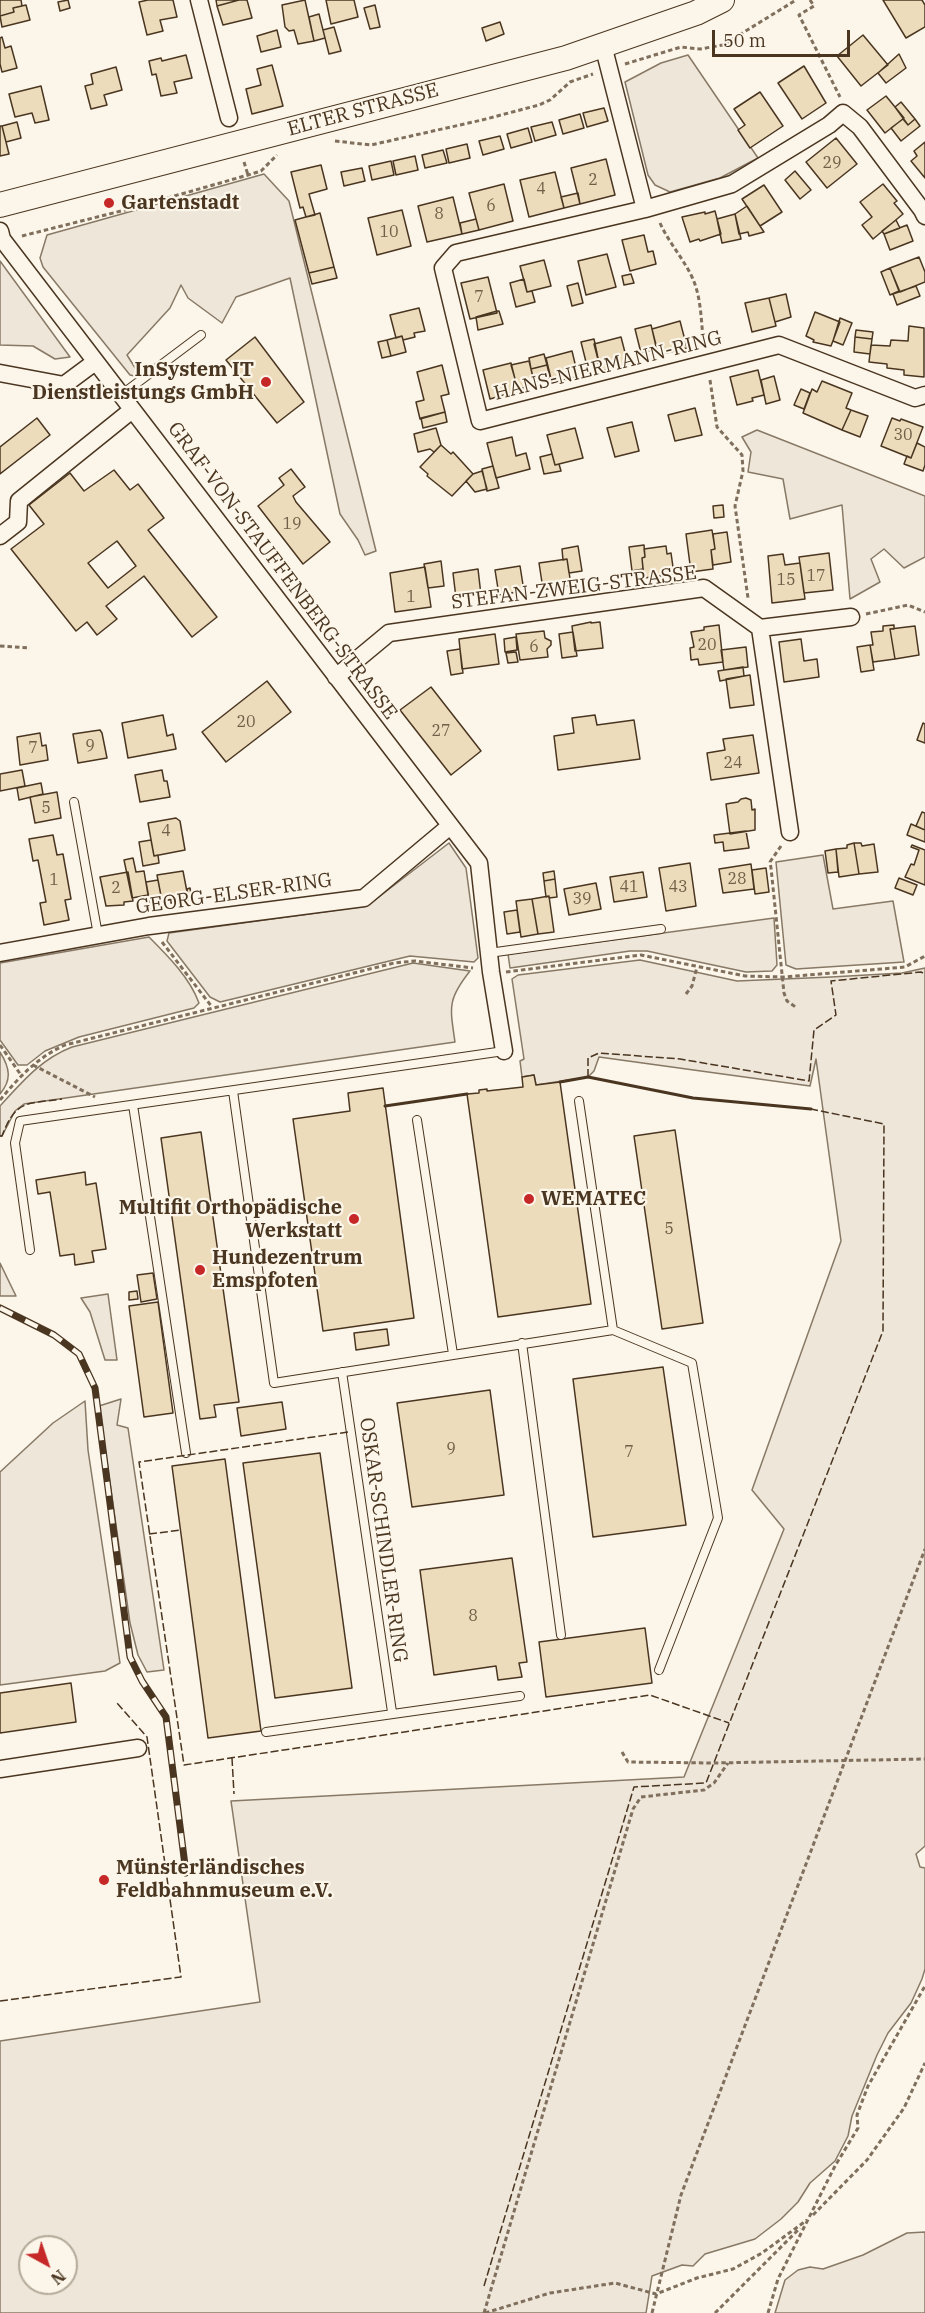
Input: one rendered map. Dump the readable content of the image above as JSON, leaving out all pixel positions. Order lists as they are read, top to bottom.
{
  "streets": {
    "main road": ["ELTER STRASSE"],
    "street": [
      "HANS-NIERMANN-RING",
      "GRAF-VON-STAUFFENBERG-STRASSE",
      "STEFAN-ZWEIG-STRASSE",
      "GEORG-ELSER-RING"
    ],
    "lane": ["OSKAR-SCHINDLER-RING"]
  },
  "crossings": [
    ["GRAF-VON-STAUFFENBERG-STRASSE", "STEFAN-ZWEIG-STRASSE"],
    ["GRAF-VON-STAUFFENBERG-STRASSE", "GEORG-ELSER-RING"]
  ],
  "places": [
    "Gartenstadt",
    "InSystem IT Dienstleistungs GmbH",
    "WEMATEC",
    "Multifit Orthopädische Werkstatt",
    "Hundezentrum Emspfoten",
    "Münsterländisches Feldbahnmuseum e.V."
  ],
  "house_numbers": [
    "29",
    "2",
    "4",
    "6",
    "8",
    "10",
    "7",
    "30",
    "19",
    "17",
    "15",
    "1",
    "20",
    "6",
    "20",
    "27",
    "9",
    "7",
    "24",
    "5",
    "4",
    "28",
    "1",
    "41",
    "43",
    "2",
    "39",
    "5",
    "9",
    "7",
    "8"
  ],
  "scale_bar": "50 m",
  "north": "bottom right"
}
